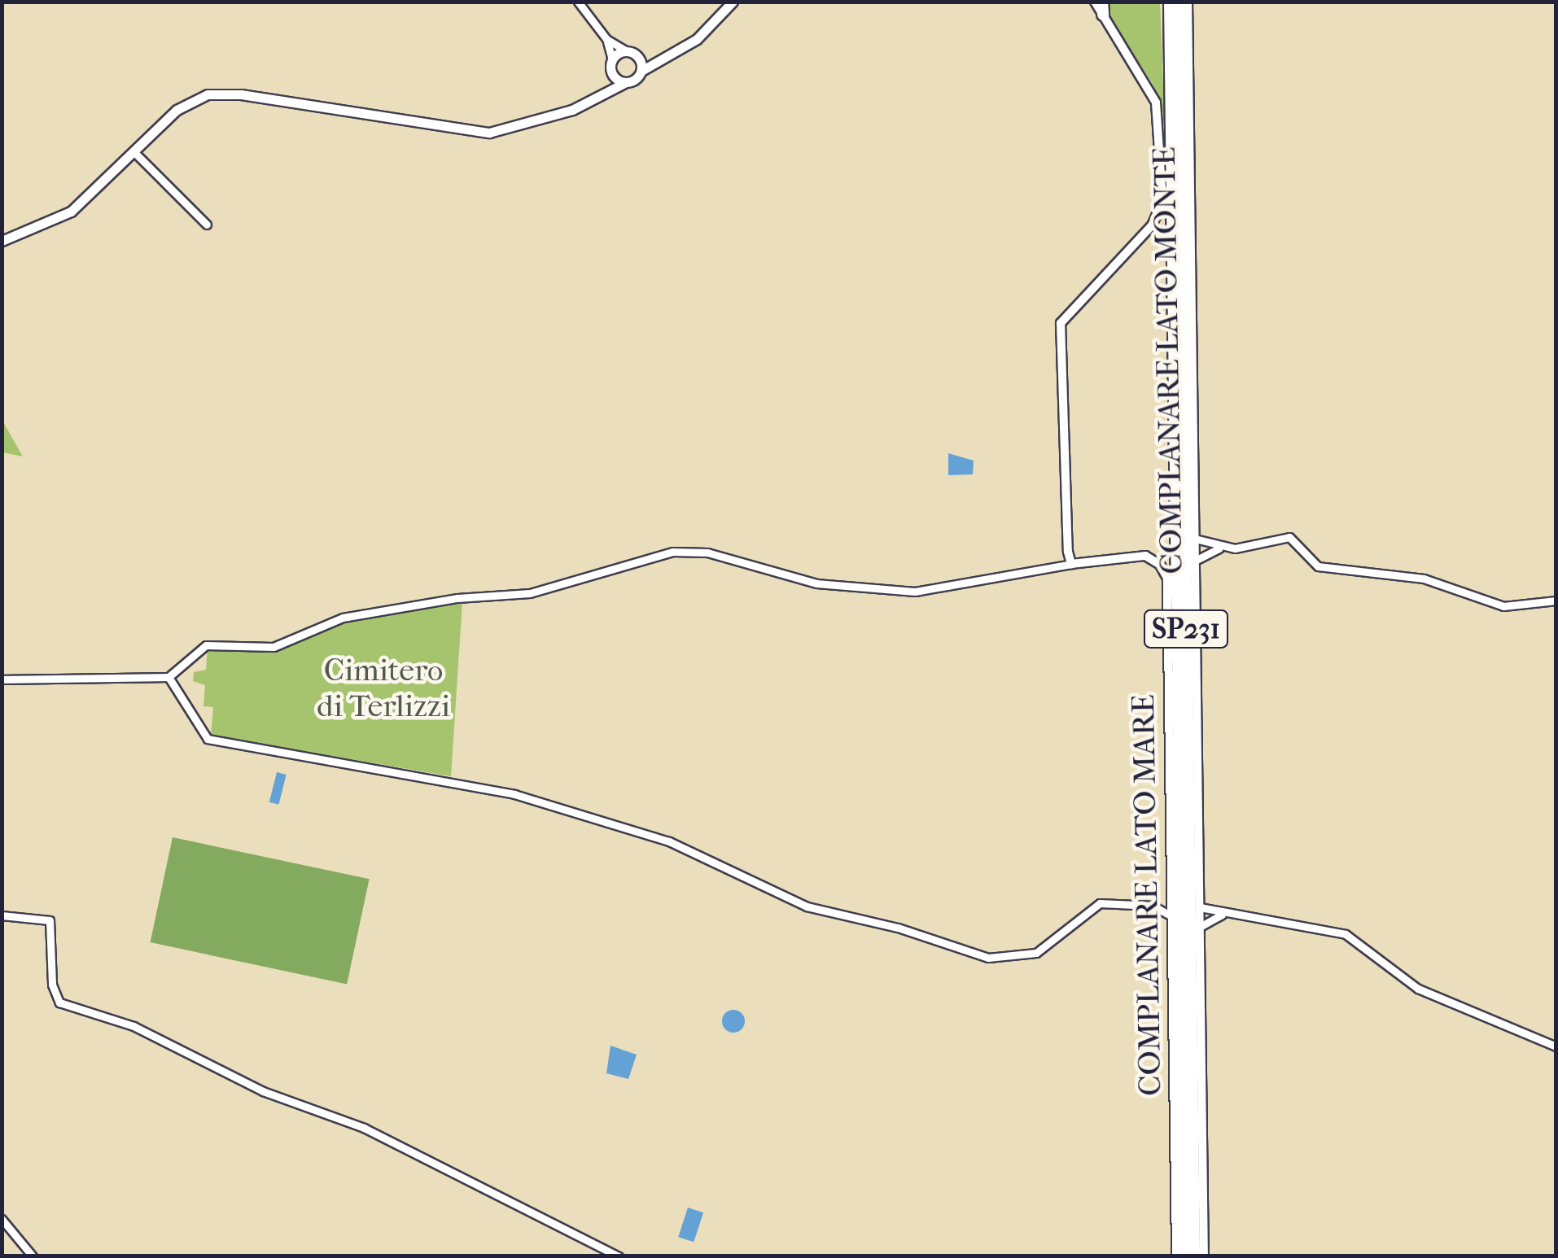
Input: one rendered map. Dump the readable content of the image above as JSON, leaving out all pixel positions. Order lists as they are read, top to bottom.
{
  "streets": {
    "highway": ["SP231"],
    "street": ["COMPLANARE LATO MONTE", "COMPLANARE LATO MARE"]
  },
  "parks": ["Cimitero di Terlizzi"]
}
